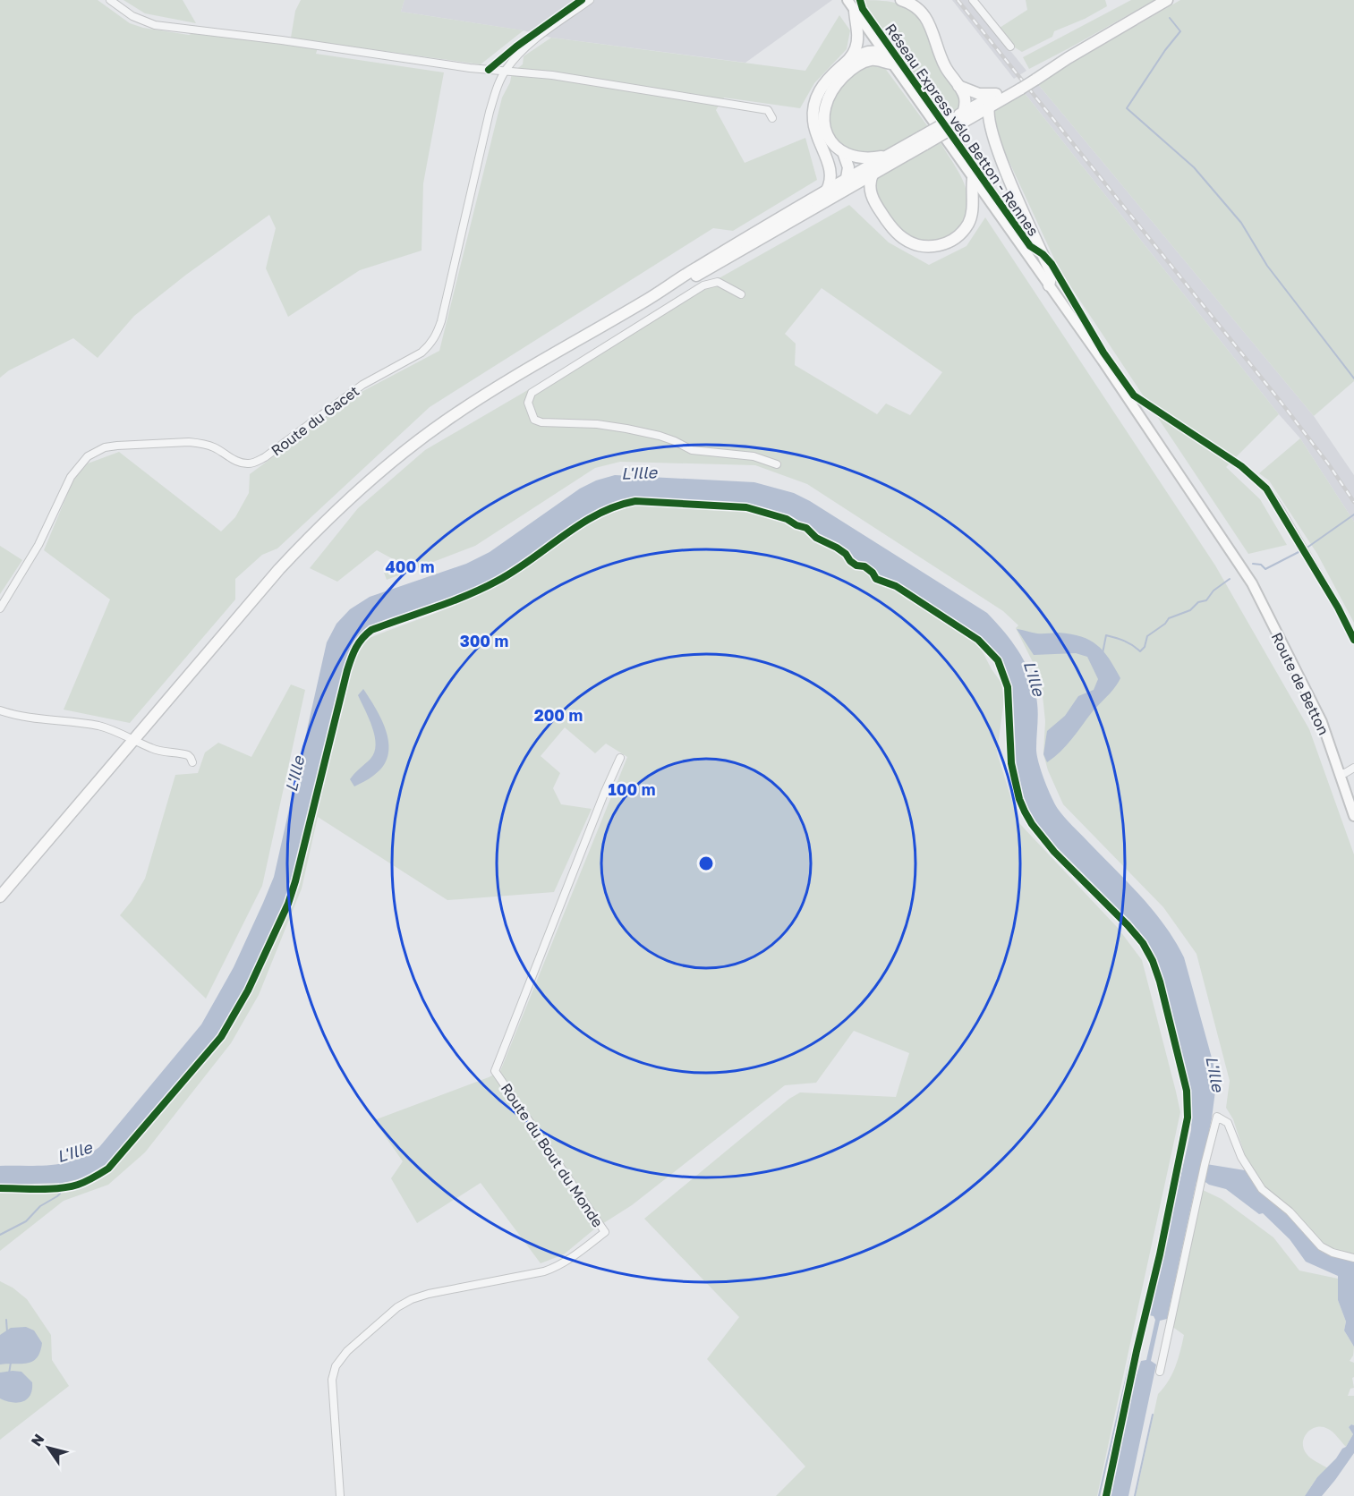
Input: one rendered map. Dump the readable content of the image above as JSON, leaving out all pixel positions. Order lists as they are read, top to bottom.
{
  "streets": {
    "main road": ["Route de Betton"],
    "street": ["Route du Gacet", "Route du Bout du Monde"],
    "cycle path": ["Réseau Express vélo Betton - Rennes"]
  },
  "water": ["L'Ille"],
  "north": "top left",
  "rings": [
    "400 m",
    "300 m",
    "200 m",
    "100 m"
  ]
}
